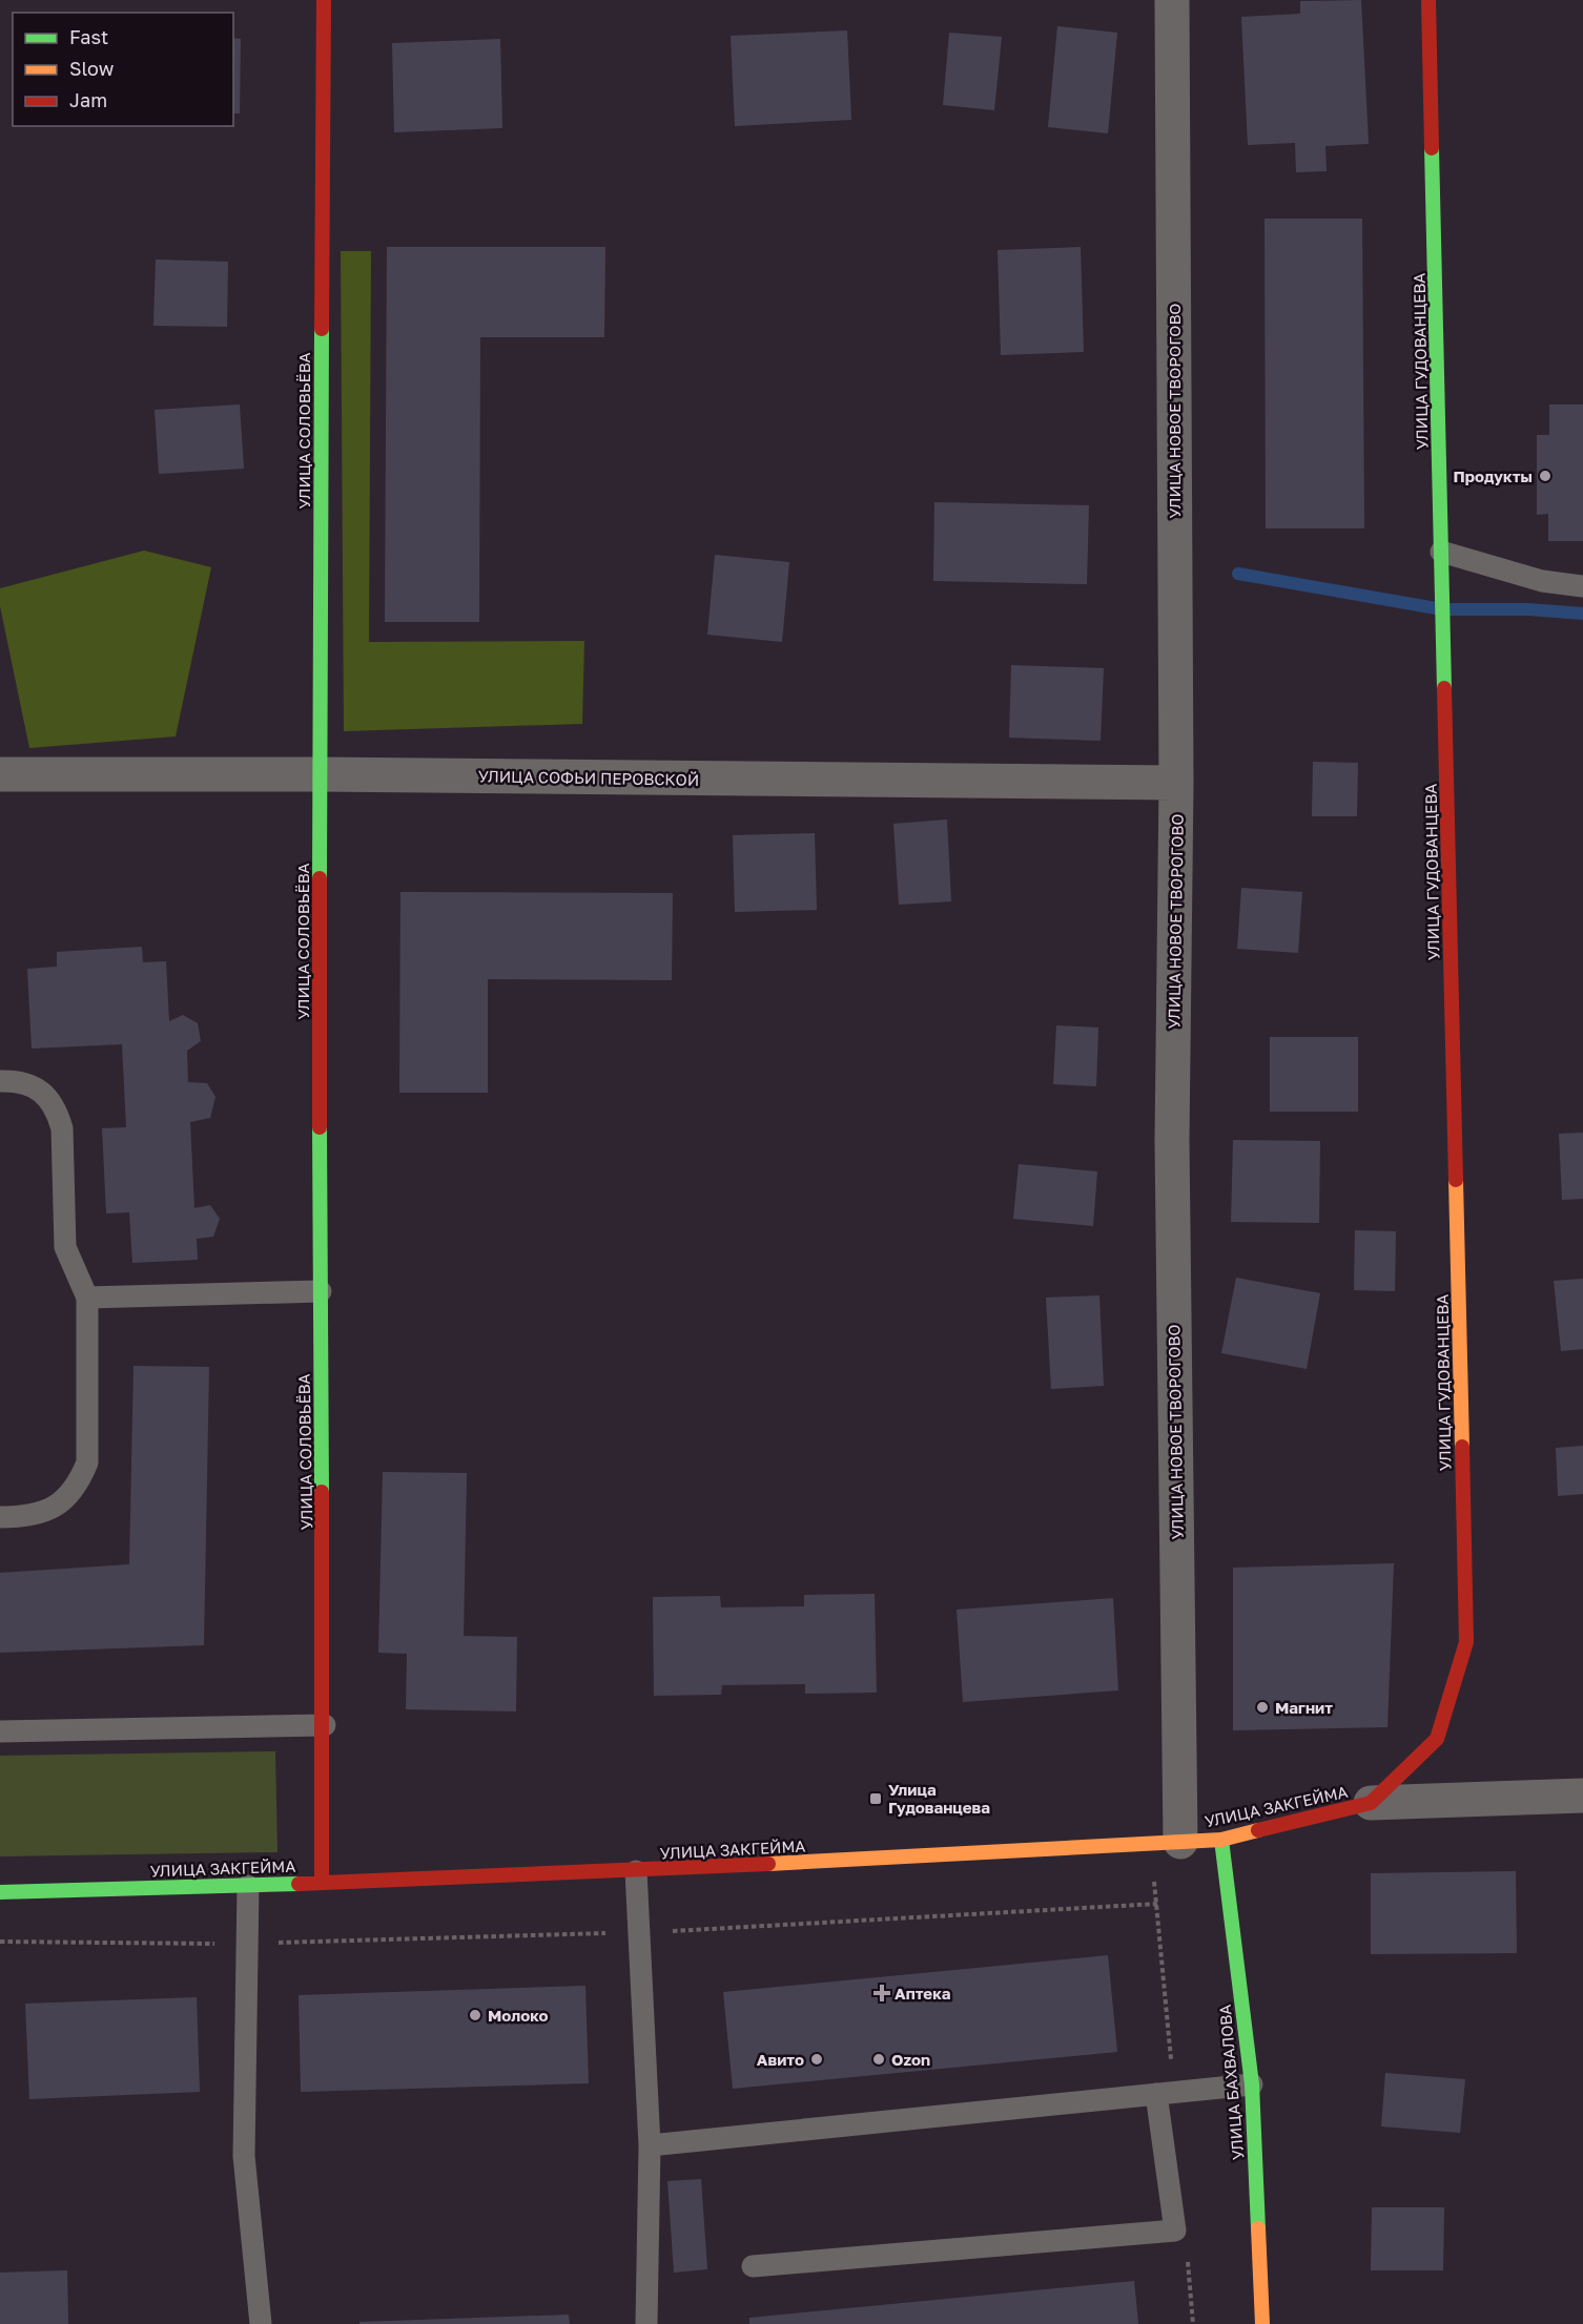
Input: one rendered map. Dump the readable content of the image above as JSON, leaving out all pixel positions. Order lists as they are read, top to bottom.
{
  "streets": {
    "street": [
      "УЛИЦА ГУДОВАНЦЕВА",
      "УЛИЦА НОВОЕ ТВОРОГОВО",
      "УЛИЦА СОЛОВЬЁВА",
      "УЛИЦА СОФЬИ ПЕРОВСКОЙ",
      "УЛИЦА ЗАКГЕЙМА",
      "УЛИЦА БАХВАЛОВА"
    ]
  },
  "crossings": [
    ["УЛИЦА ГУДОВАНЦЕВА", "УЛИЦА ЗАКГЕЙМА"],
    ["УЛИЦА НОВОЕ ТВОРОГОВО", "УЛИЦА СОФЬИ ПЕРОВСКОЙ"],
    ["УЛИЦА НОВОЕ ТВОРОГОВО", "УЛИЦА ЗАКГЕЙМА"],
    ["УЛИЦА СОЛОВЬЁВА", "УЛИЦА СОФЬИ ПЕРОВСКОЙ"],
    ["УЛИЦА СОЛОВЬЁВА", "УЛИЦА ЗАКГЕЙМА"],
    ["УЛИЦА ЗАКГЕЙМА", "УЛИЦА БАХВАЛОВА"]
  ],
  "places": {
    "other": [
      "Продукты",
      "Магнит",
      "Молоко",
      "Авито",
      "Ozon"
    ],
    "transit": ["Улица Гудованцева"],
    "health": ["Аптека"]
  },
  "legend": ["Fast", "Slow", "Jam"]
}
